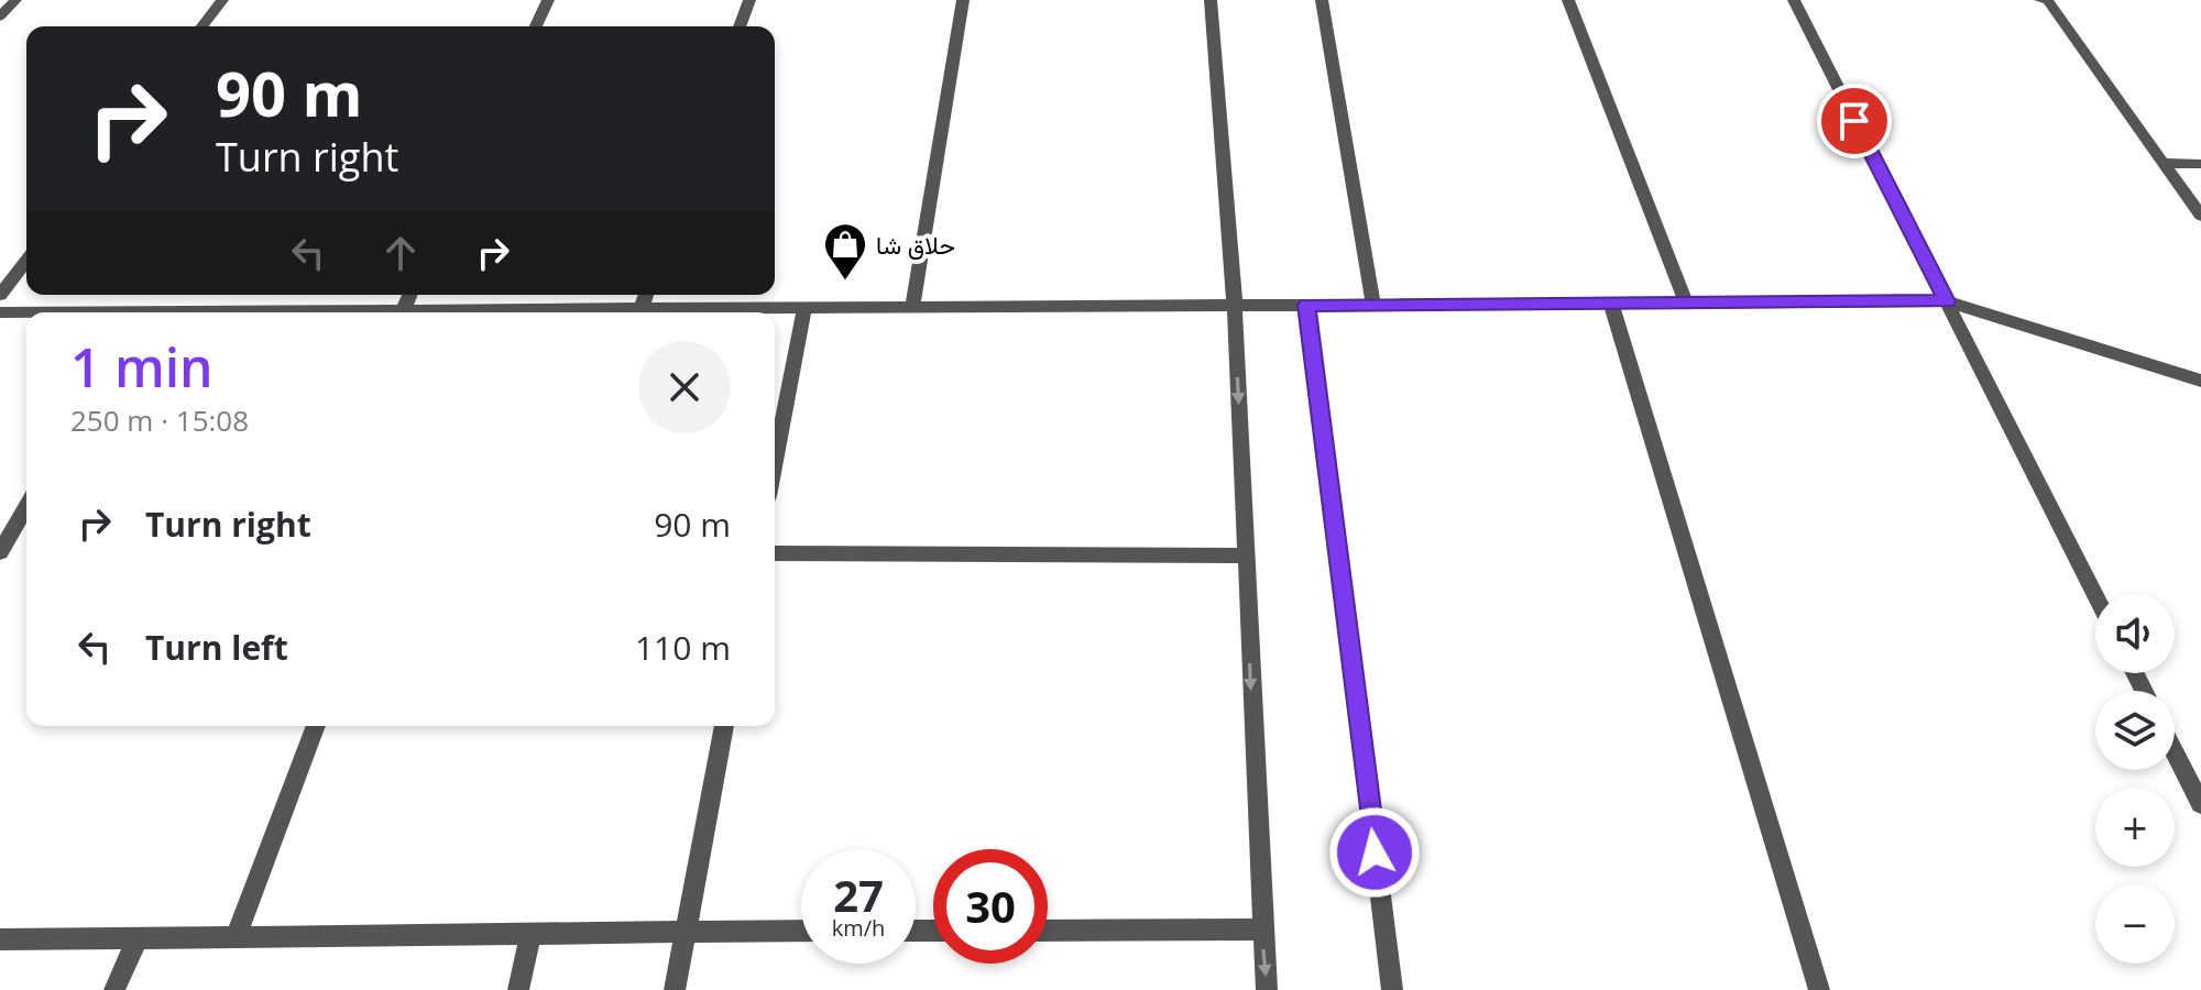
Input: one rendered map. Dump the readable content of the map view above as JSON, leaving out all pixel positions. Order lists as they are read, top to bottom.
{
  "places": {
    "shop": ["حلاق شا"]
  },
  "page": {
    "turn": ["90 m", "Turn right"],
    "heading": ["1 min", "250 m · 15:08"],
    "list": [
      {
        "name": "Turn right",
        "value": "90 m"
      },
      {
        "name": "Turn left",
        "value": "110 m"
      }
    ],
    "map_buttons": ["+", "−"],
    "speed": "27 km/h",
    "limit": "30"
  }
}
